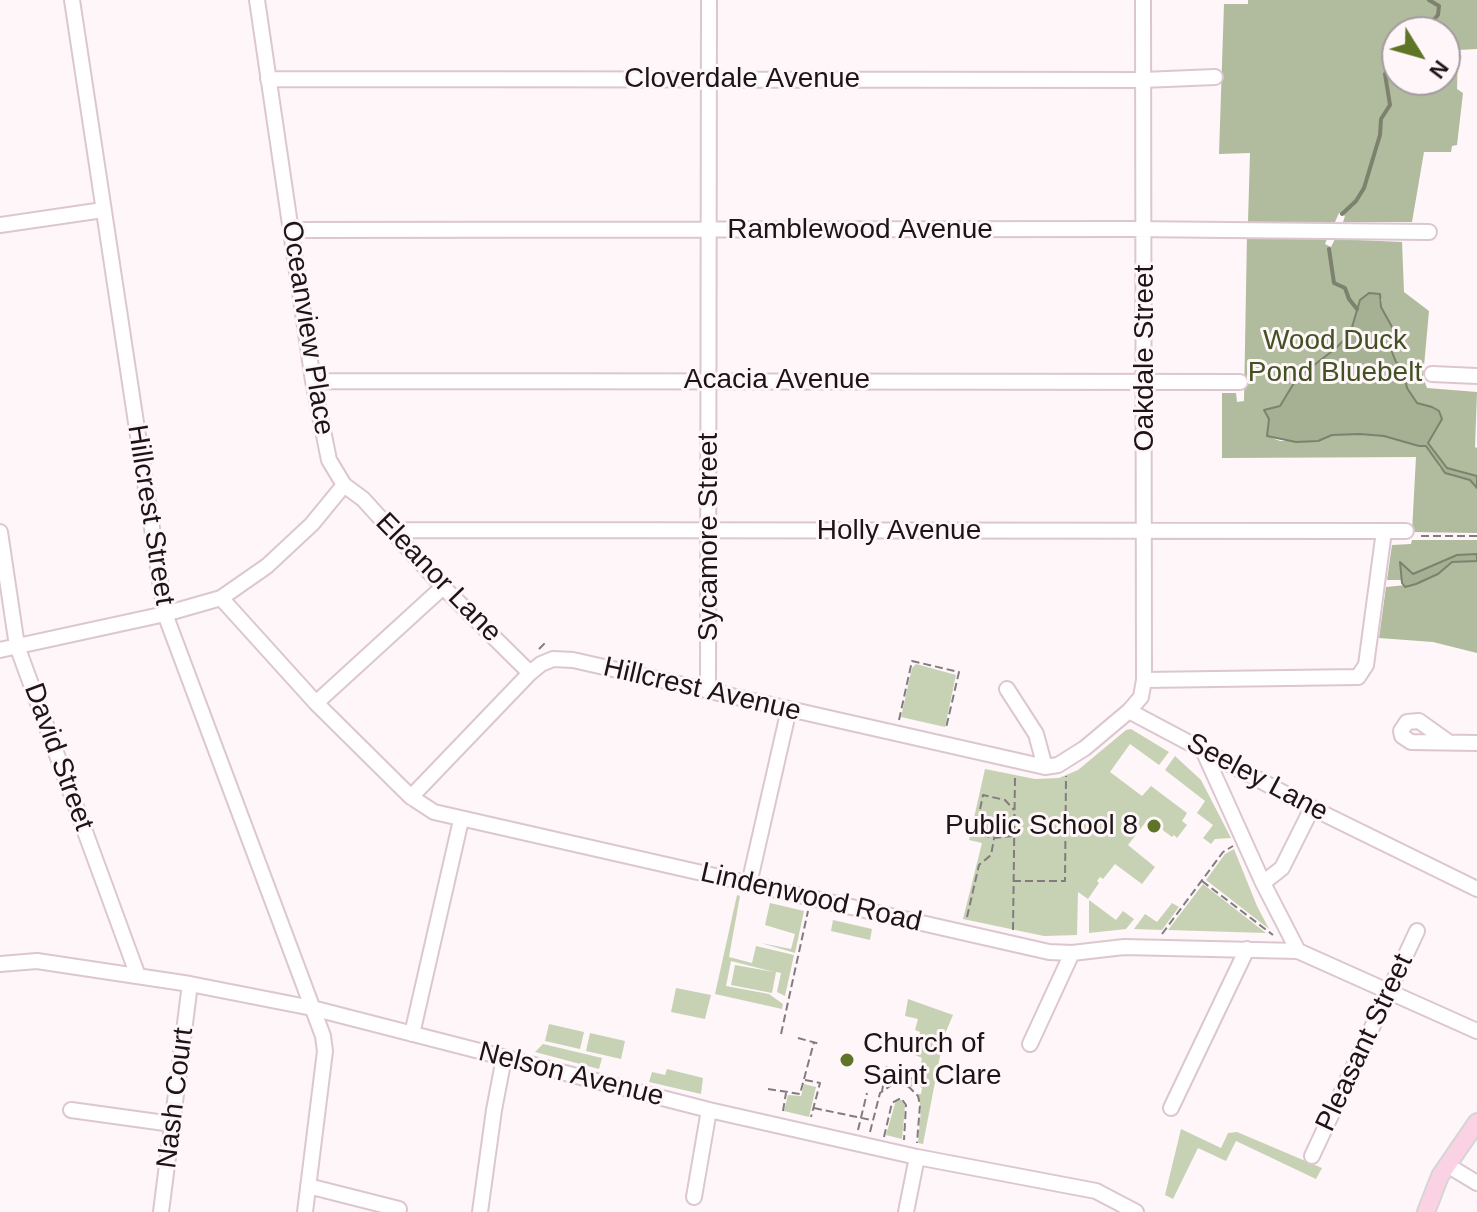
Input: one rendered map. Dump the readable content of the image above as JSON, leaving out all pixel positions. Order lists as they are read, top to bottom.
{
  "streets": {
    "street": [
      "Cloverdale Avenue",
      "Ramblewood Avenue",
      "Oceanview Place",
      "Oakdale Street",
      "Acacia Avenue",
      "Hillcrest Street",
      "Holly Avenue",
      "Sycamore Street",
      "Eleanor Lane",
      "Hillcrest Avenue",
      "David Street",
      "Seeley Lane",
      "Lindenwood Road",
      "Pleasant Street",
      "Nelson Avenue",
      "Nash Court"
    ]
  },
  "crossings": [
    ["Cloverdale Avenue", "Oceanview Place"],
    ["Cloverdale Avenue", "Oakdale Street"],
    ["Cloverdale Avenue", "Sycamore Street"],
    ["Ramblewood Avenue", "Oceanview Place"],
    ["Ramblewood Avenue", "Oakdale Street"],
    ["Ramblewood Avenue", "Sycamore Street"],
    ["Oceanview Place", "Acacia Avenue"],
    ["Oceanview Place", "Eleanor Lane"],
    ["Oakdale Street", "Acacia Avenue"],
    ["Oakdale Street", "Holly Avenue"],
    ["Oakdale Street", "Seeley Lane"],
    ["Acacia Avenue", "Sycamore Street"],
    ["Hillcrest Street", "Nelson Avenue"],
    ["Holly Avenue", "Sycamore Street"],
    ["Holly Avenue", "Eleanor Lane"],
    ["Sycamore Street", "Hillcrest Avenue"],
    ["Eleanor Lane", "Hillcrest Avenue"],
    ["Hillcrest Avenue", "Lindenwood Road"],
    ["David Street", "Nelson Avenue"],
    ["Lindenwood Road", "Pleasant Street"],
    ["Nelson Avenue", "Nash Court"]
  ],
  "parks": ["Wood Duck Pond Bluebelt"],
  "places": ["Public School 8", "Church of Saint Clare"],
  "north": "bottom right"
}
